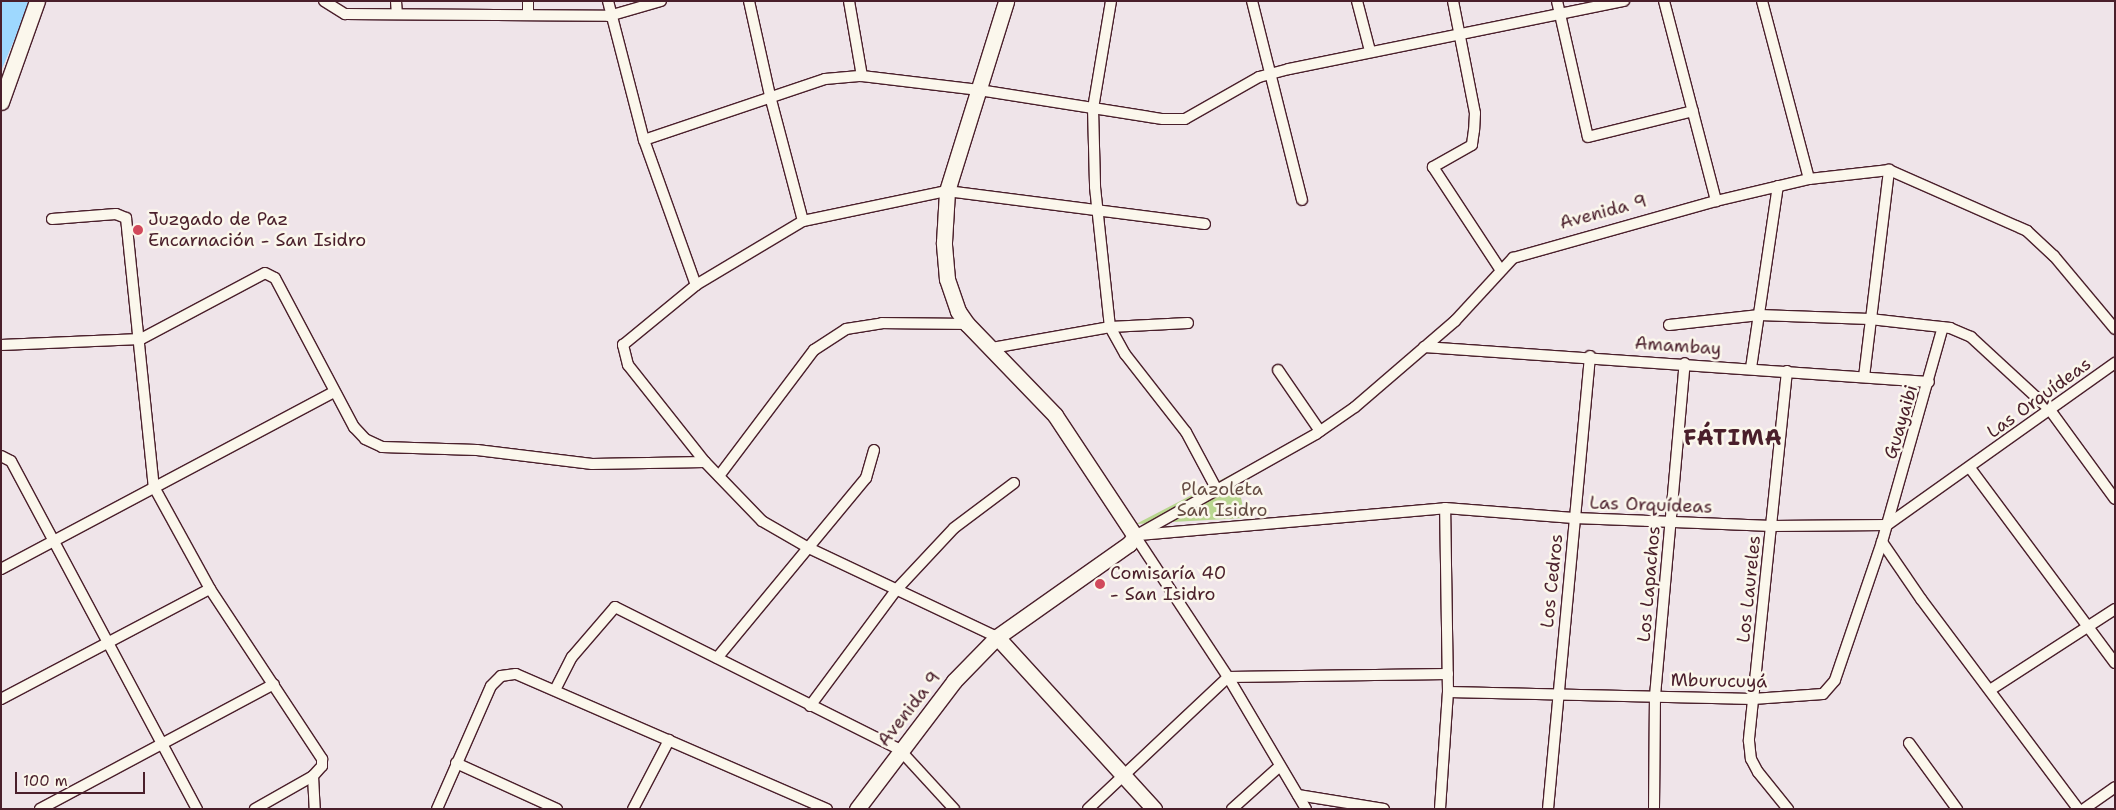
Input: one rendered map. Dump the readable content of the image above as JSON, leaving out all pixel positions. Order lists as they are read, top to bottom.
{
  "streets": {
    "main road": ["Avenida 9"],
    "street": [
      "Amambay",
      "Las Orquídeas",
      "Guayaibi",
      "Los Cedros",
      "Los Lapachos",
      "Los Laureles",
      "Mburucuyá"
    ]
  },
  "crossings": [
    ["Avenida 9", "Amambay"],
    ["Avenida 9", "Las Orquídeas"],
    ["Amambay", "Guayaibi"],
    ["Amambay", "Los Cedros"],
    ["Amambay", "Los Lapachos"],
    ["Amambay", "Los Laureles"],
    ["Las Orquídeas", "Guayaibi"],
    ["Las Orquídeas", "Los Cedros"],
    ["Las Orquídeas", "Los Lapachos"],
    ["Las Orquídeas", "Los Laureles"],
    ["Guayaibi", "Mburucuyá"],
    ["Los Cedros", "Mburucuyá"],
    ["Los Lapachos", "Mburucuyá"],
    ["Los Laureles", "Mburucuyá"]
  ],
  "districts": ["FÁTIMA"],
  "parks": ["Plazoleta San Isidro"],
  "places": ["Juzgado de Paz Encarnación - San Isidro", "Comisaría 40 - San Isidro"],
  "scale_bar": "100 m"
}
